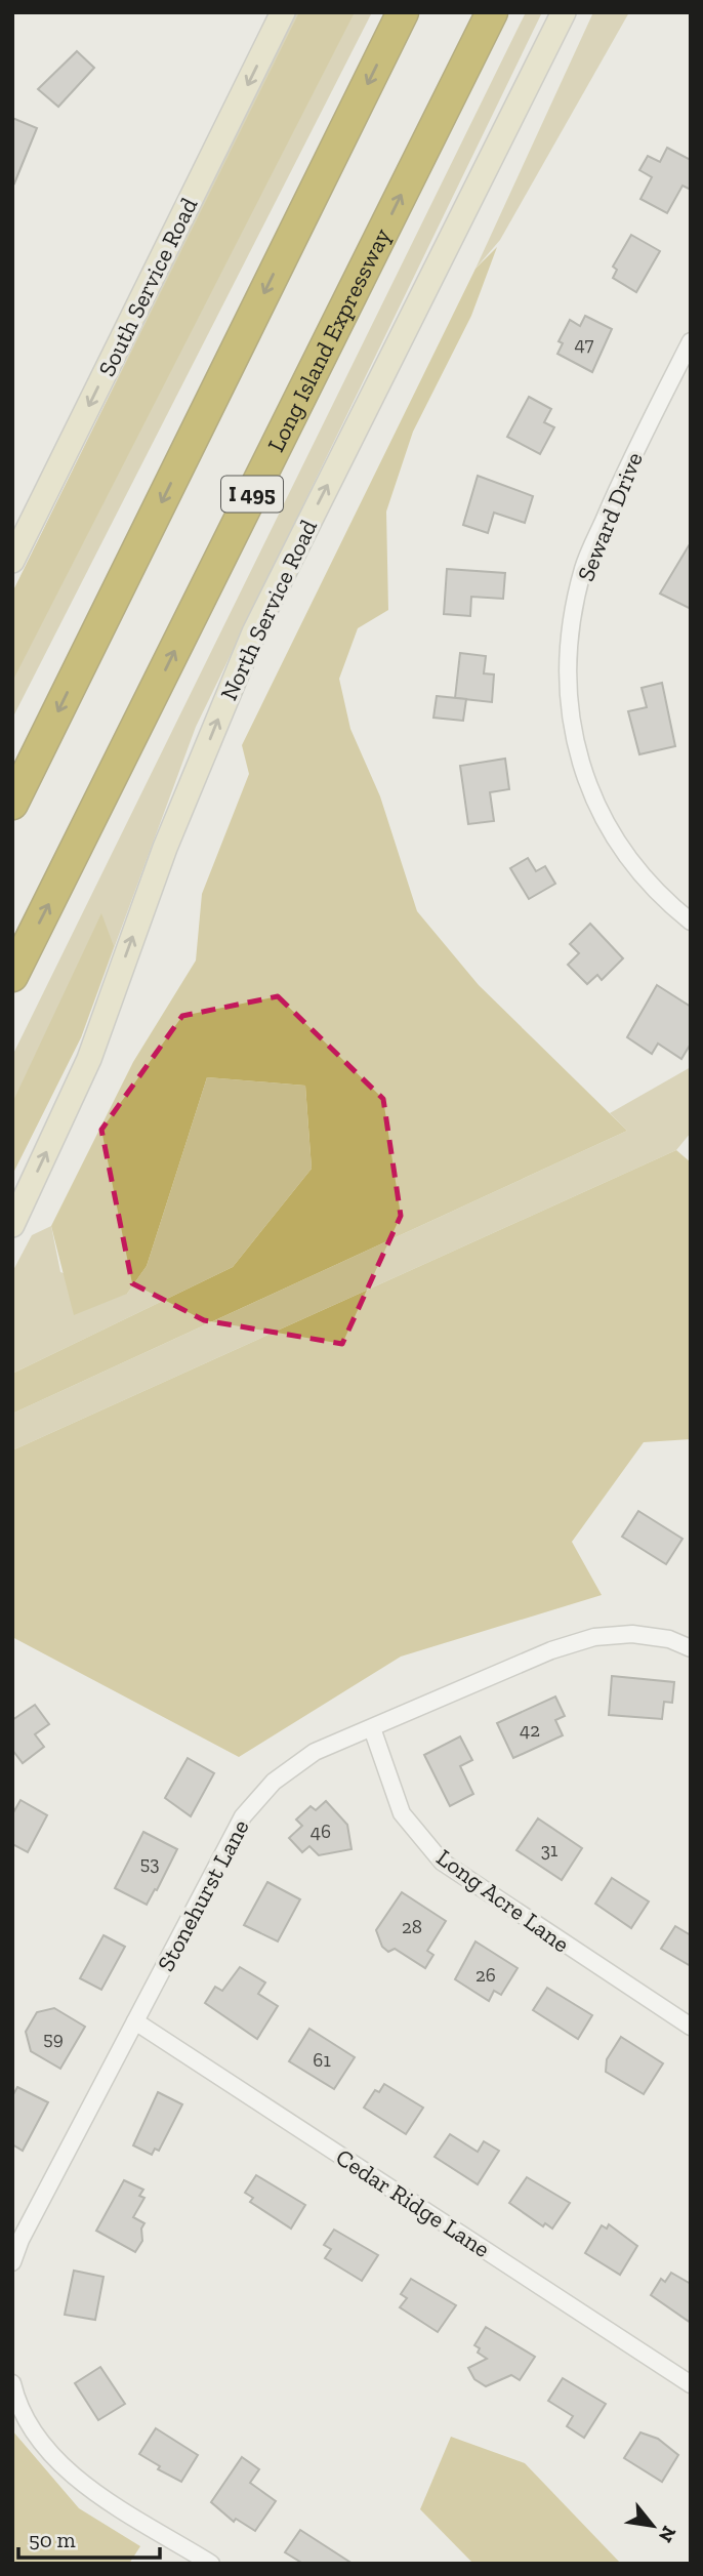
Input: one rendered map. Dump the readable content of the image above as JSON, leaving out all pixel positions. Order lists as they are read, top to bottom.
{
  "streets": {
    "highway": ["Long Island Expressway", "I 495"],
    "main road": ["South Service Road", "North Service Road"],
    "street": [
      "Seward Drive",
      "Stonehurst Lane",
      "Long Acre Lane",
      "Cedar Ridge Lane"
    ]
  },
  "crossings": [
    ["Stonehurst Lane", "Long Acre Lane"],
    ["Stonehurst Lane", "Cedar Ridge Lane"]
  ],
  "one_way": ["South Service Road", "North Service Road"],
  "house_numbers": [
    "47",
    "42",
    "46",
    "31",
    "53",
    "28",
    "26",
    "59",
    "61"
  ],
  "scale_bar": "50 m",
  "north": "bottom right"
}
